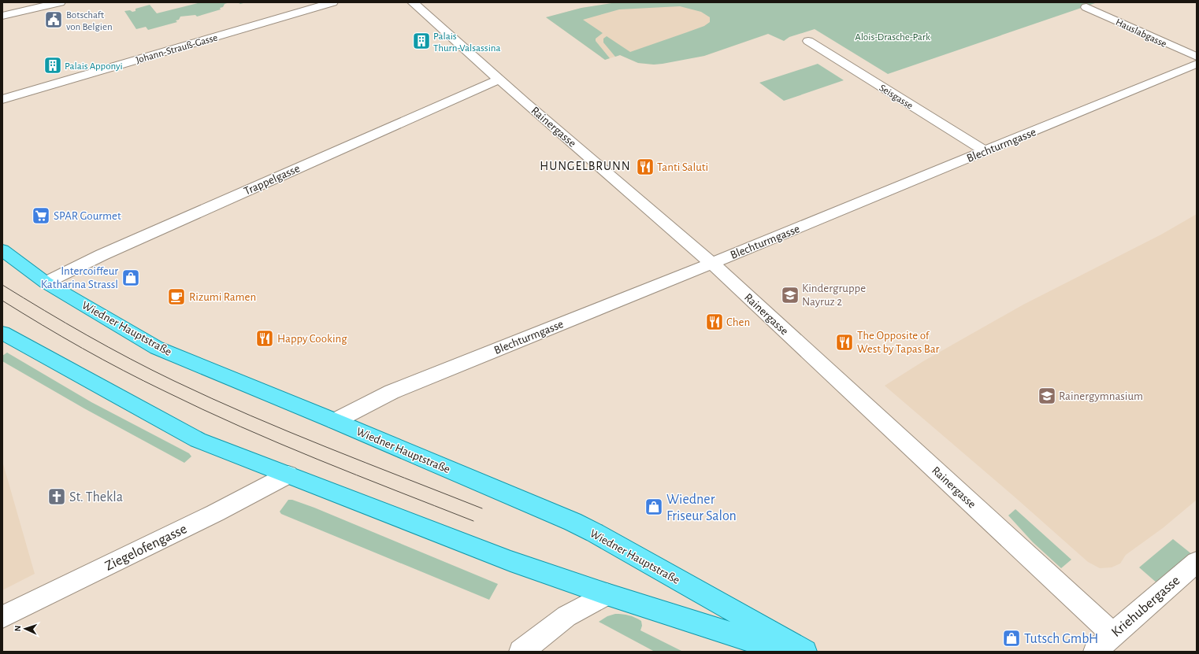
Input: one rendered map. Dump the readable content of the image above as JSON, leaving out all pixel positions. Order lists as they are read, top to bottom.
{
  "streets": {
    "main road": ["Wiedner Hauptstraße"],
    "street": [
      "Hauslabgasse",
      "Johann-Strauß-Gasse",
      "Seisgasse",
      "Rainergasse",
      "Blechturmgasse",
      "Trappelgasse",
      "Ziegelofengasse",
      "Kriehubergasse"
    ]
  },
  "crossings": [
    ["Seisgasse", "Blechturmgasse"],
    ["Rainergasse", "Blechturmgasse"],
    ["Rainergasse", "Trappelgasse"],
    ["Rainergasse", "Kriehubergasse"],
    ["Blechturmgasse", "Wiedner Hauptstraße"],
    ["Trappelgasse", "Wiedner Hauptstraße"]
  ],
  "districts": ["HUNGELBRUNN"],
  "parks": ["Alois-Drasche-Park"],
  "places": {
    "public building": ["Botschaft von Belgien"],
    "building": ["Palais Thurn-Valsassina", "Palais Apponyi"],
    "restaurant": [
      "Tanti Saluti",
      "Chen",
      "Happy Cooking",
      "The Opposite of West by Tapas Bar"
    ],
    "supermarket": ["SPAR Gourmet"],
    "shop": ["Intercoiffeur Katharina Strassl", "Wiedner Friseur Salon", "Tutsch GmbH"],
    "school or university": ["Kindergruppe Nayruz 2", "Rainergymnasium"],
    "cafe": ["Rizumi Ramen"],
    "church": ["St. Thekla"]
  },
  "north": "left"
}
